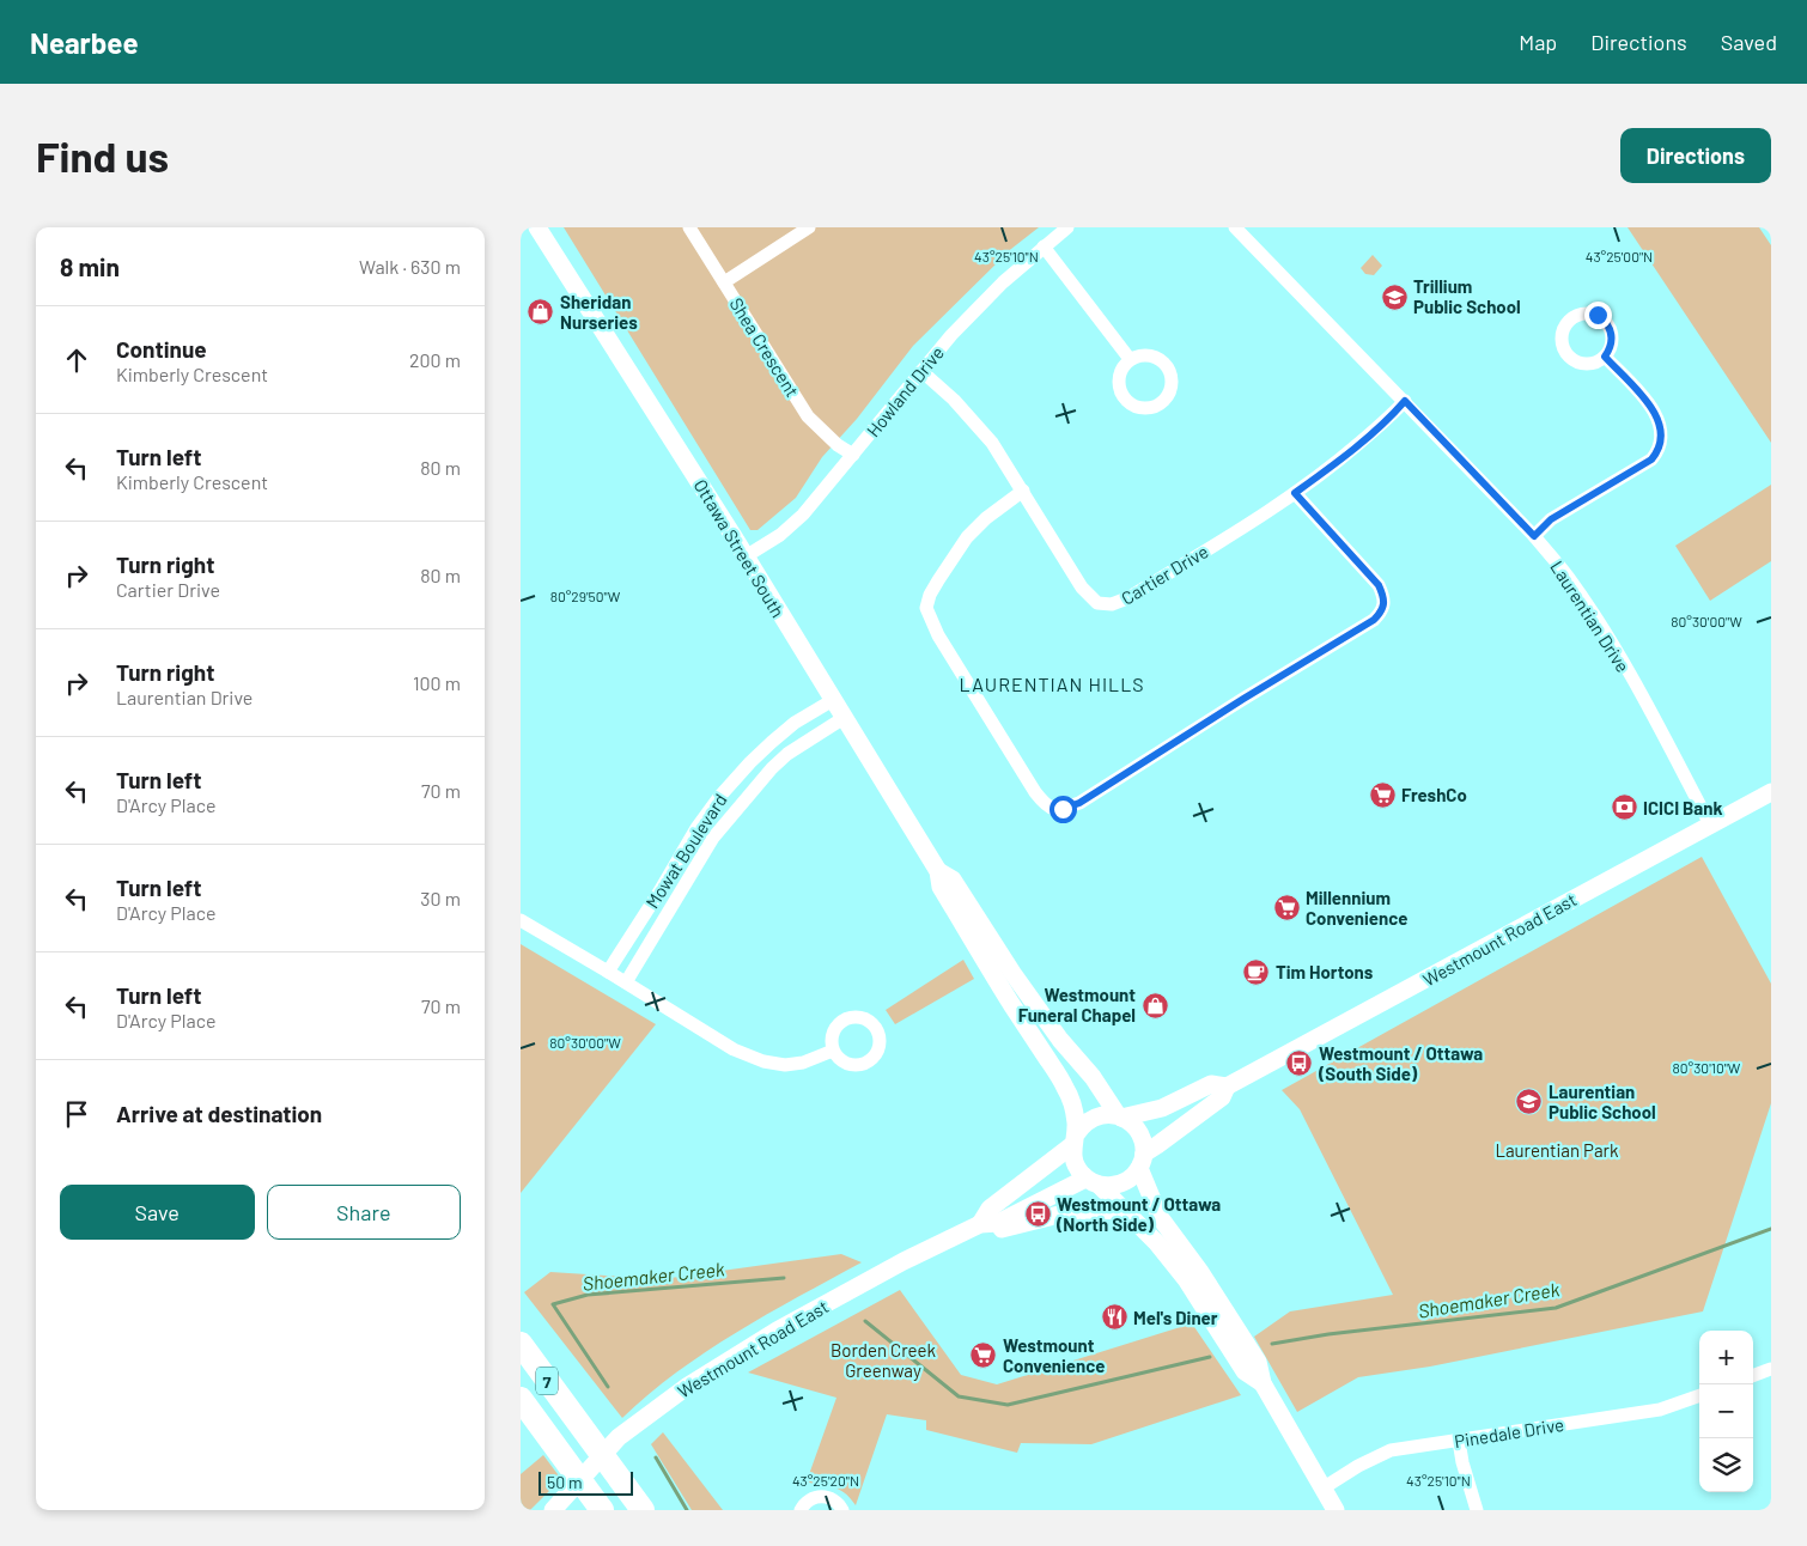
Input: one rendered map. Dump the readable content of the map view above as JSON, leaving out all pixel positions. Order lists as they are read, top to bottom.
{
  "streets": {
    "highway": ["7"],
    "main road": ["Ottawa Street South", "Westmount Road East"],
    "street": [
      "Shea Crescent",
      "Howland Drive",
      "Cartier Drive",
      "Laurentian Drive",
      "Mowat Boulevard",
      "Pinedale Drive"
    ]
  },
  "crossings": [
    ["Shea Crescent", "Howland Drive"],
    ["Howland Drive", "Ottawa Street South"],
    ["Howland Drive", "Cartier Drive"],
    ["Ottawa Street South", "Mowat Boulevard"],
    ["Cartier Drive", "Laurentian Drive"],
    ["Laurentian Drive", "Westmount Road East"]
  ],
  "districts": ["LAURENTIAN HILLS"],
  "water": ["Shoemaker Creek"],
  "parks": ["Laurentian Park", "Borden Creek Greenway"],
  "places": {
    "school or university": ["Trillium Public School", "Laurentian Public School"],
    "shop": ["Sheridan Nurseries", "Westmount Funeral Chapel"],
    "supermarket": ["FreshCo", "Millennium Convenience", "Westmount Convenience"],
    "bank": ["ICICI Bank"],
    "cafe": ["Tim Hortons"],
    "bus stop": ["Westmount / Ottawa (South Side)", "Westmount / Ottawa (North Side)"],
    "restaurant": ["Mel's Diner"]
  },
  "scale_bar": "50 m",
  "page": {
    "header": "Nearbee",
    "nav": ["Map", "Directions", "Saved"],
    "buttons": [
      "Directions",
      ["Save", "Share"]
    ],
    "title": "Find us",
    "heading": ["8 min", "Walk · 630 m"],
    "list": [
      ["Continue", "Kimberly Crescent", "200 m"],
      ["Turn left", "Kimberly Crescent", "80 m"],
      ["Turn right", "Cartier Drive", "80 m"],
      ["Turn right", "Laurentian Drive", "100 m"],
      ["Turn left", "D'Arcy Place", "70 m"],
      ["Turn left", "D'Arcy Place", "30 m"],
      ["Turn left", "D'Arcy Place", "70 m"],
      "Arrive at destination"
    ],
    "map_buttons": ["+", "−"],
    "scale": "50 m"
  },
  "coordinates": [
    "43°25'10\"N",
    "43°25'00\"N",
    "80°29'50\"W",
    "80°30'00\"W",
    "80°30'10\"W",
    "43°25'20\"N"
  ]
}
